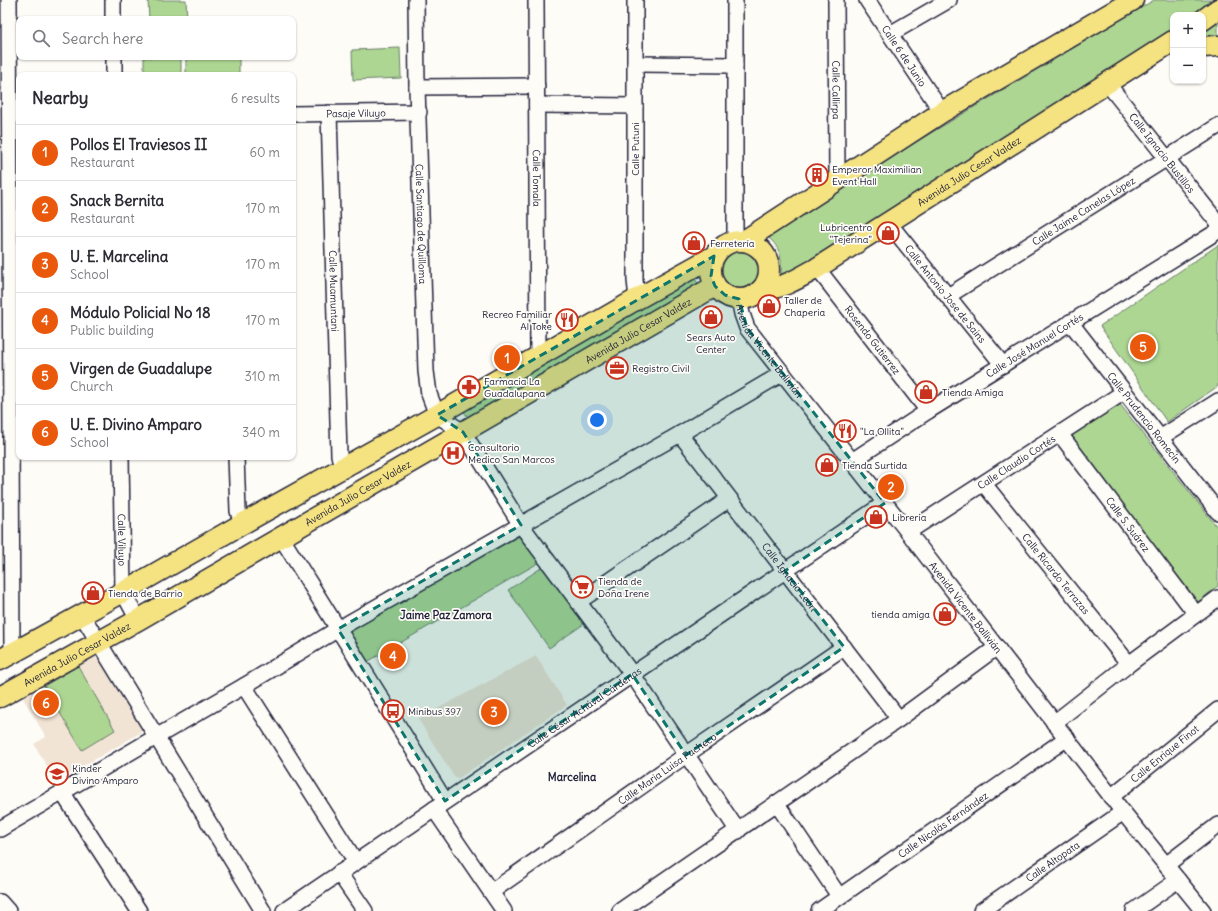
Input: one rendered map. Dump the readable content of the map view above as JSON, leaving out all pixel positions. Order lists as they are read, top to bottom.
{
  "streets": {
    "main road": ["Avenida Julio Cesar Valdez"],
    "street": [
      "Calle 6 de Junio",
      "Calle Callirpa",
      "Pasaje Viluyo",
      "Calle Putuni",
      "Calle Ignacio Bustillos",
      "Calle Tomala",
      "Calle Jaime Canelas López",
      "Calle Santiago de Quilloma",
      "Calle Muamuntani",
      "Calle Antonio Jose de Sains",
      "Rosendo Gutierrez",
      "Calle José Manuel Cortés",
      "Avenida Vicente Ballivián",
      "Calle Prudencio Romecín",
      "Calle Claudio Cortés",
      "Calle S. Suárez",
      "Calle Viluyo",
      "Calle Ricardo Terrazas",
      "Calle Ignacio León",
      "Calle César Achával Cárdenas",
      "Calle Enrique Finot",
      "Calle Maria Luisa Pacheco",
      "Calle Nicolás Fernández",
      "Calle Altopata"
    ]
  },
  "crossings": [
    ["Pasaje Viluyo", "Calle Santiago de Quilloma"],
    ["Pasaje Viluyo", "Calle Muamuntani"],
    ["Calle Ignacio Bustillos", "Avenida Julio Cesar Valdez"],
    ["Calle Ignacio Bustillos", "Calle Jaime Canelas López"],
    ["Avenida Julio Cesar Valdez", "Calle Antonio Jose de Sains"],
    ["Avenida Julio Cesar Valdez", "Rosendo Gutierrez"],
    ["Avenida Julio Cesar Valdez", "Avenida Vicente Ballivián"],
    ["Avenida Julio Cesar Valdez", "Calle Viluyo"],
    ["Calle Jaime Canelas López", "Calle Antonio Jose de Sains"],
    ["Calle Antonio Jose de Sains", "Calle José Manuel Cortés"],
    ["Rosendo Gutierrez", "Calle José Manuel Cortés"],
    ["Calle José Manuel Cortés", "Avenida Vicente Ballivián"],
    ["Calle José Manuel Cortés", "Calle Prudencio Romecín"],
    ["Avenida Vicente Ballivián", "Calle Claudio Cortés"],
    ["Avenida Vicente Ballivián", "Calle César Achával Cárdenas"],
    ["Avenida Vicente Ballivián", "Calle Enrique Finot"],
    ["Avenida Vicente Ballivián", "Calle Nicolás Fernández"],
    ["Avenida Vicente Ballivián", "Calle Altopata"],
    ["Calle Prudencio Romecín", "Calle Claudio Cortés"],
    ["Calle Claudio Cortés", "Calle S. Suárez"],
    ["Calle Claudio Cortés", "Calle Ricardo Terrazas"],
    ["Calle Ignacio León", "Calle César Achával Cárdenas"],
    ["Calle Ignacio León", "Calle Maria Luisa Pacheco"]
  ],
  "districts": ["Jaime Paz Zamora", "Marcelina"],
  "places": {
    "building": ["Emperor Maximilian Event Hall"],
    "shop": [
      "Lubricentro \"Tejerina\"",
      "Ferretería",
      "Taller de Chaperia",
      "Sears Auto Center",
      "Tienda Amiga",
      "Tienda Surtida",
      "Libreria",
      "Tienda de Barrio",
      "tienda amiga"
    ],
    "restaurant": ["Recreo Familiar Al Toke", "\"La Ollita\""],
    "office": ["Registro Civil"],
    "pharmacy": ["Farmacia La Guadalupana"],
    "hospital": ["Consultorio Medico San Marcos"],
    "supermarket": ["Tienda de Doña Irene"],
    "bus stop": ["Minibus 397"],
    "school or university": ["Kinder Divino Amparo"]
  },
  "page": {
    "map_buttons": ["+", "−"],
    "search": "Search here",
    "heading": ["Nearby", "6 results"],
    "list": [
      {
        "mark": "1",
        "name": "Pollos El Traviesos II",
        "note": "Restaurant",
        "value": "60 m"
      },
      {
        "mark": "2",
        "name": "Snack Bernita",
        "note": "Restaurant",
        "value": "170 m"
      },
      {
        "mark": "3",
        "name": "U. E. Marcelina",
        "note": "School",
        "value": "170 m"
      },
      {
        "mark": "4",
        "name": "Módulo Policial No 18",
        "note": "Public building",
        "value": "170 m"
      },
      {
        "mark": "5",
        "name": "Virgen de Guadalupe",
        "note": "Church",
        "value": "310 m"
      },
      {
        "mark": "6",
        "name": "U. E. Divino Amparo",
        "note": "School",
        "value": "340 m"
      }
    ],
    "pins": [
      "5",
      "1",
      "2",
      "4",
      "6",
      "3"
    ]
  }
}
